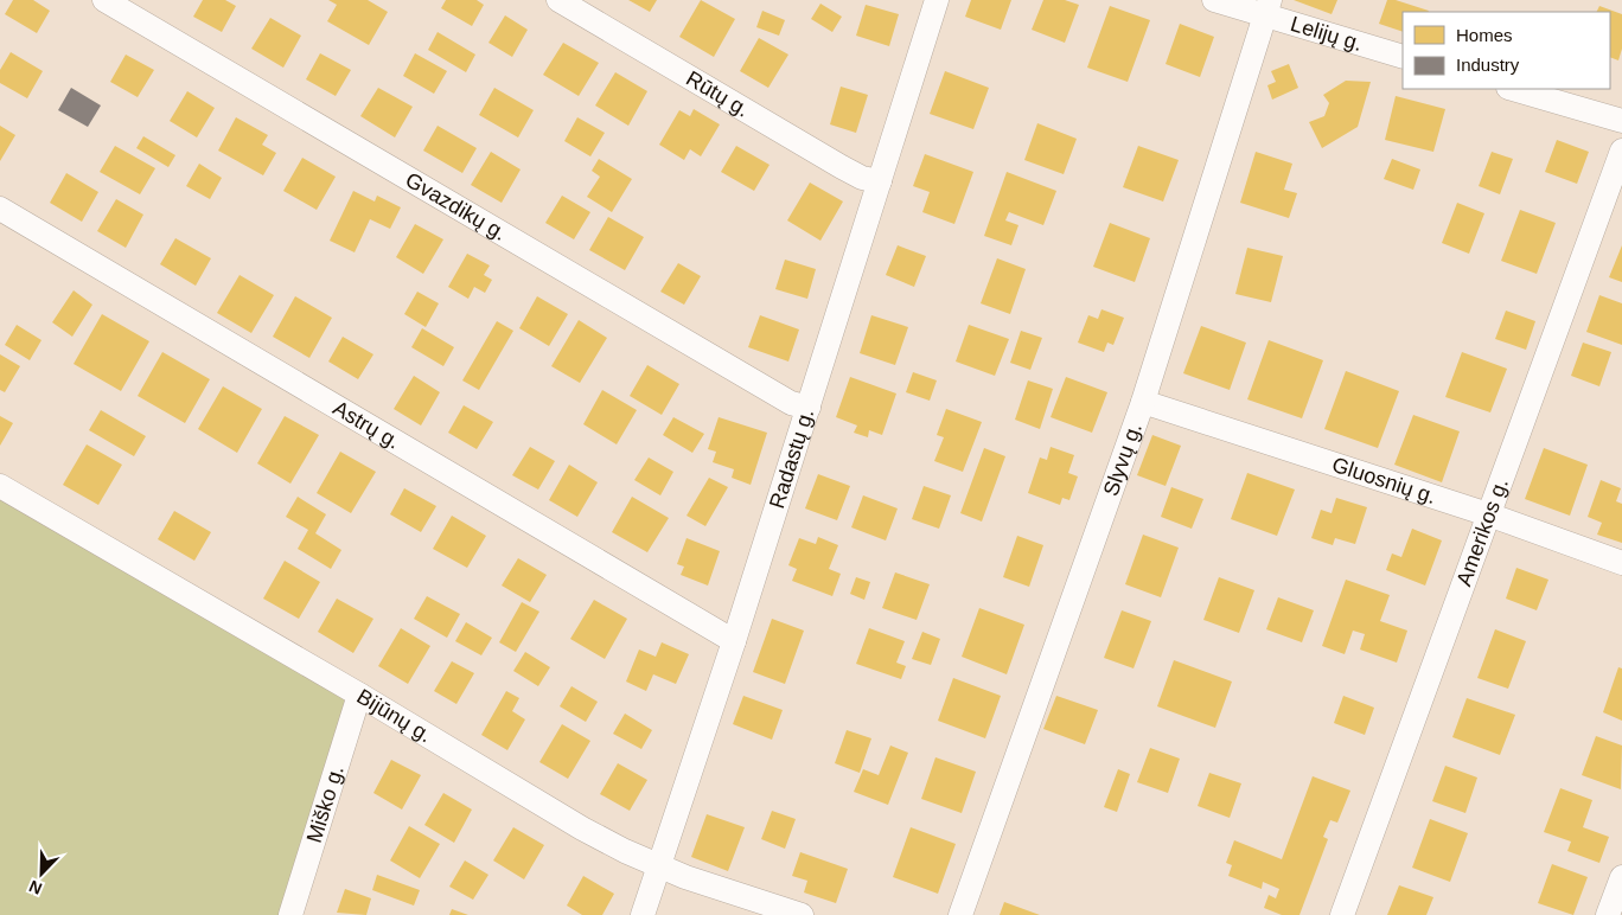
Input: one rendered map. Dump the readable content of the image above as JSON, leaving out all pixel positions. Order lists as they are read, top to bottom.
{
  "streets": {
    "street": [
      "Lelijų g.",
      "Rūtų g.",
      "Gvazdikų g.",
      "Astrų g.",
      "Radastų g.",
      "Slyvų g.",
      "Gluosnių g.",
      "Amerikos g.",
      "Bijūnų g.",
      "Miško g."
    ]
  },
  "crossings": [
    ["Lelijų g.", "Slyvų g."],
    ["Rūtų g.", "Radastų g."],
    ["Gvazdikų g.", "Radastų g."],
    ["Astrų g.", "Radastų g."],
    ["Radastų g.", "Bijūnų g."],
    ["Slyvų g.", "Gluosnių g."],
    ["Gluosnių g.", "Amerikos g."],
    ["Bijūnų g.", "Miško g."]
  ],
  "legend": ["Homes", "Industry"],
  "north": "bottom left"
}
